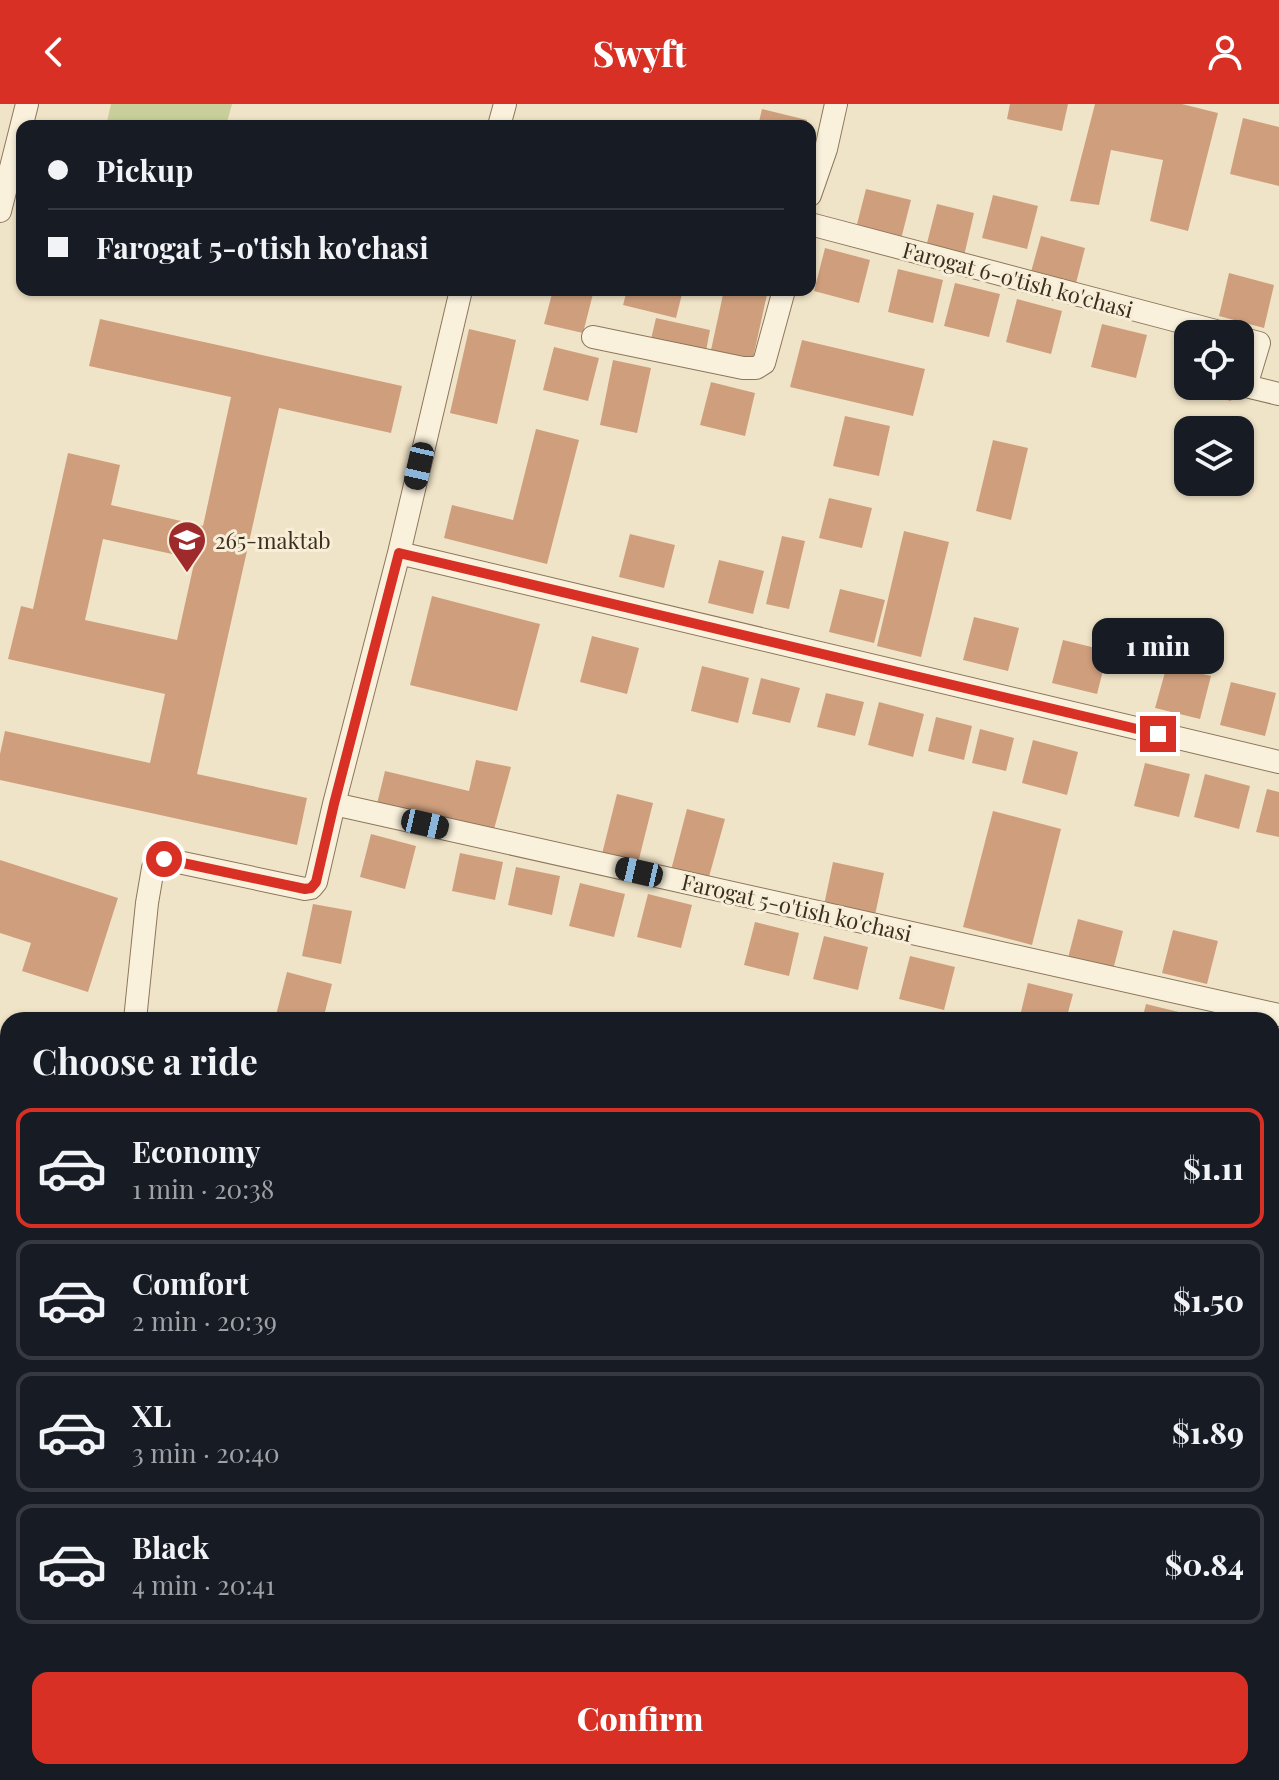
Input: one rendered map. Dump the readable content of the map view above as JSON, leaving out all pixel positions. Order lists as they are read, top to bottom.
{
  "streets": {
    "street": ["Farogat 6-o'tish ko'chasi", "Farogat 5-o'tish ko'chasi"]
  },
  "places": {
    "school or university": ["265-maktab"]
  },
  "page": {
    "header": "Swyft",
    "banner": ["Pickup", "Farogat 5-o'tish ko'chasi"],
    "bubble": "1 min",
    "heading": "Choose a ride",
    "list": [
      {
        "name": "Economy",
        "note": "1 min · 20:38",
        "value": "$1.11"
      },
      {
        "name": "Comfort",
        "note": "2 min · 20:39",
        "value": "$1.50"
      },
      {
        "name": "XL",
        "note": "3 min · 20:40",
        "value": "$1.89"
      },
      {
        "name": "Black",
        "note": "4 min · 20:41",
        "value": "$0.84"
      }
    ],
    "buttons": "Confirm"
  }
}
